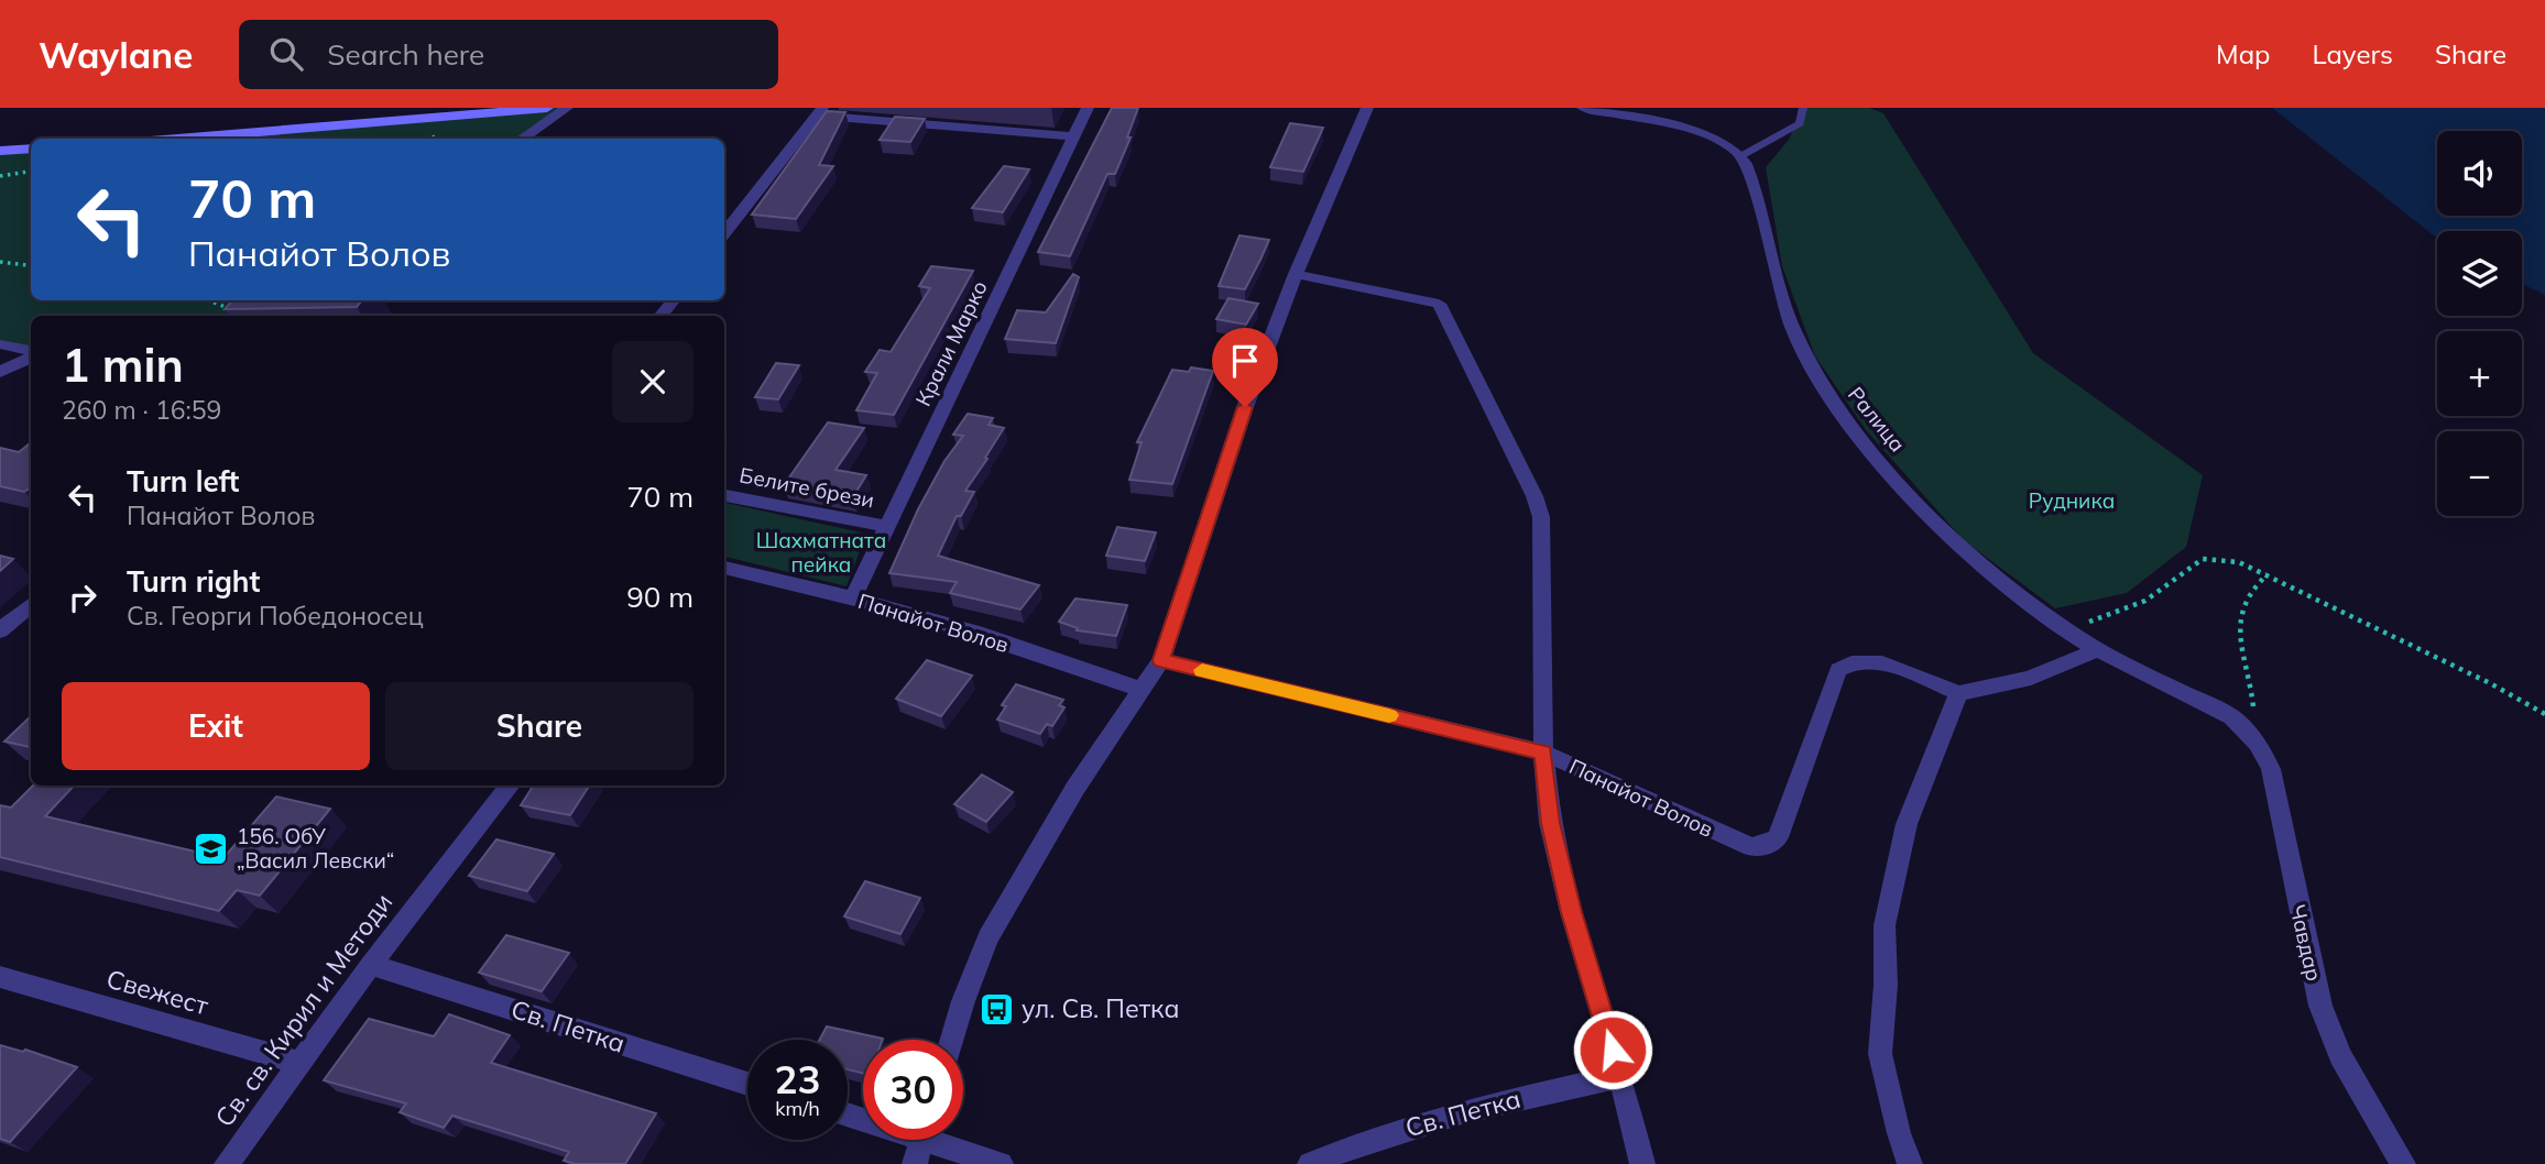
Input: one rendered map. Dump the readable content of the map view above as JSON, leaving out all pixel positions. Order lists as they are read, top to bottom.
{
  "streets": {
    "street": [
      "Крали Марко",
      "Ралица",
      "Белите брези",
      "Панайот Волов",
      "Чавдар",
      "Свежест",
      "Св. св. Кирил и Методи",
      "Св. Петка"
    ]
  },
  "crossings": [
    ["Крали Марко", "Белите брези"],
    ["Крали Марко", "Панайот Волов"],
    ["Ралица", "Чавдар"],
    ["Свежест", "Св. св. Кирил и Методи"],
    ["Св. св. Кирил и Методи", "Св. Петка"]
  ],
  "parks": ["Рудника", "Шахматната пейка"],
  "places": {
    "school or university": ["156. ОбУ „Васил Левски“"],
    "bus stop": ["ул. Св. Петка"]
  },
  "page": {
    "header": "Waylane",
    "search": "Search here",
    "nav": ["Map", "Layers", "Share"],
    "map_buttons": ["+", "−"],
    "turn": ["70 m", "Панайот Волов"],
    "heading": ["1 min", "260 m · 16:59"],
    "list": [
      {
        "name": "Turn left",
        "note": "Панайот Волов",
        "value": "70 m"
      },
      {
        "name": "Turn right",
        "note": "Св. Георги Победоносец",
        "value": "90 m"
      }
    ],
    "buttons": ["Exit", "Share"],
    "speed": "23 km/h",
    "limit": "30"
  }
}
